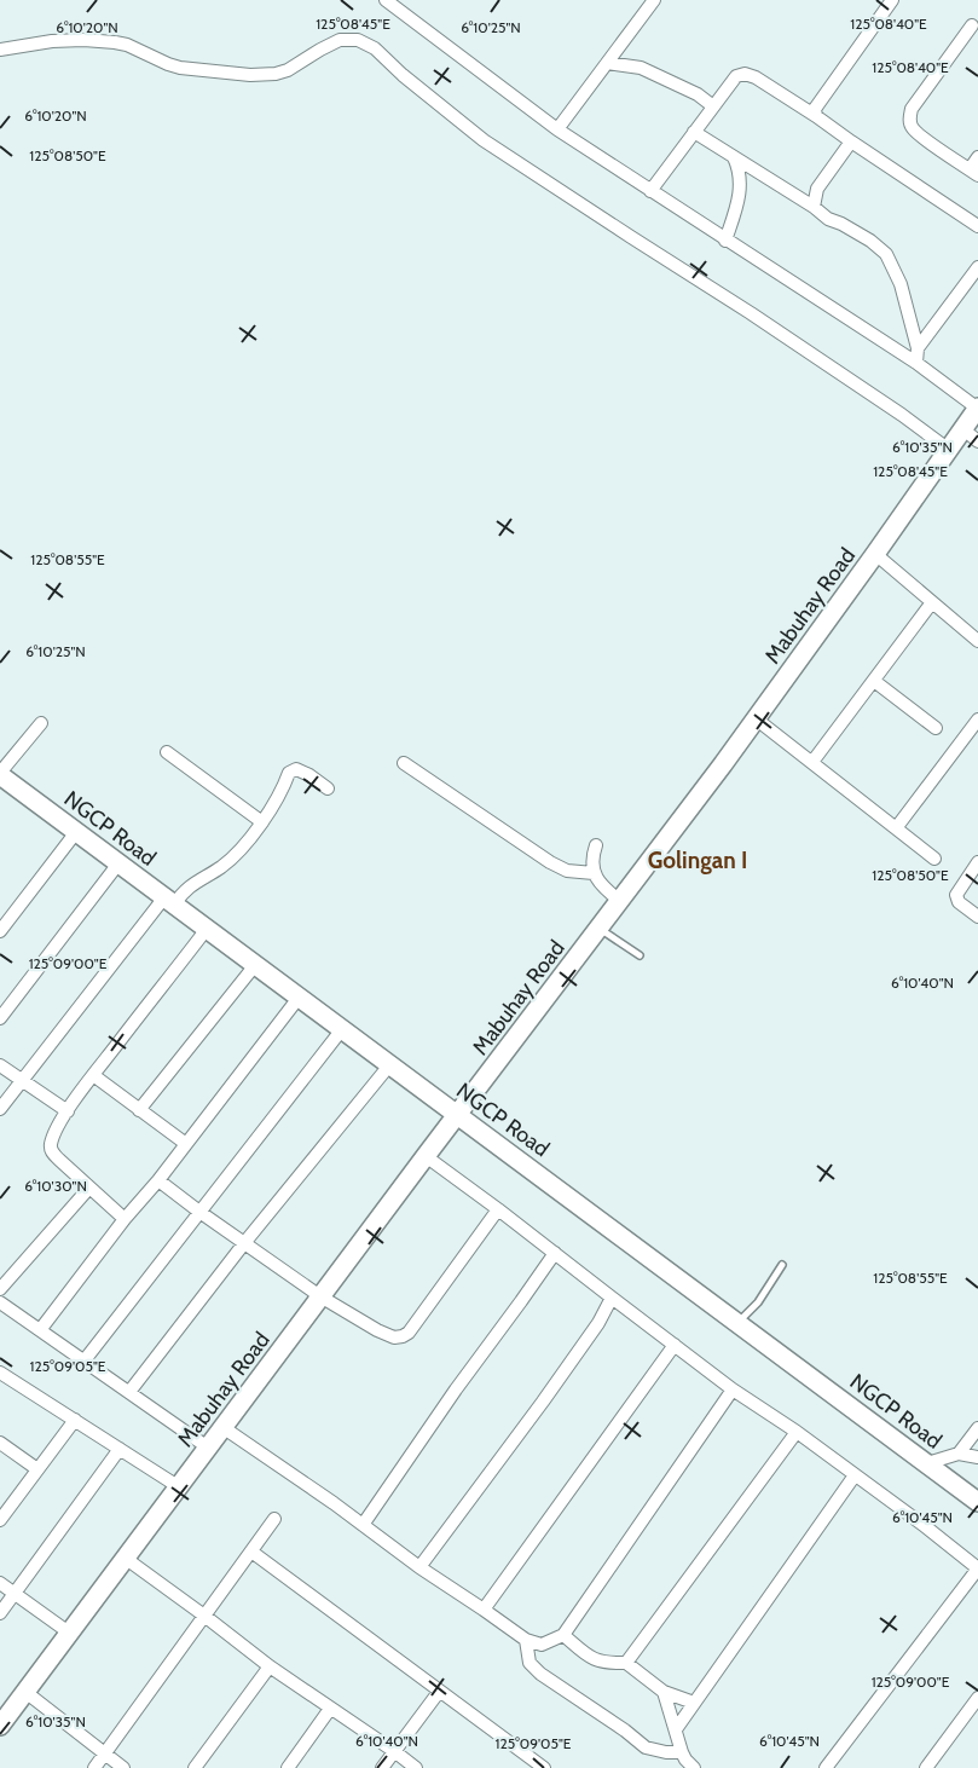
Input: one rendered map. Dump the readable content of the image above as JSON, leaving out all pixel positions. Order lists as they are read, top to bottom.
{
  "streets": {
    "street": ["Mabuhay Road", "NGCP Road"]
  },
  "crossings": [
    ["Mabuhay Road", "NGCP Road"]
  ],
  "districts": ["Golingan I"],
  "coordinates": [
    "125°08'45\"E",
    "125°08'40\"E",
    "6°10'20\"N",
    "6°10'25\"N",
    "125°08'50\"E",
    "6°10'35\"N",
    "125°08'55\"E",
    "125°09'00\"E",
    "6°10'40\"N",
    "6°10'30\"N",
    "125°09'05\"E",
    "6°10'45\"N"
  ]
}
